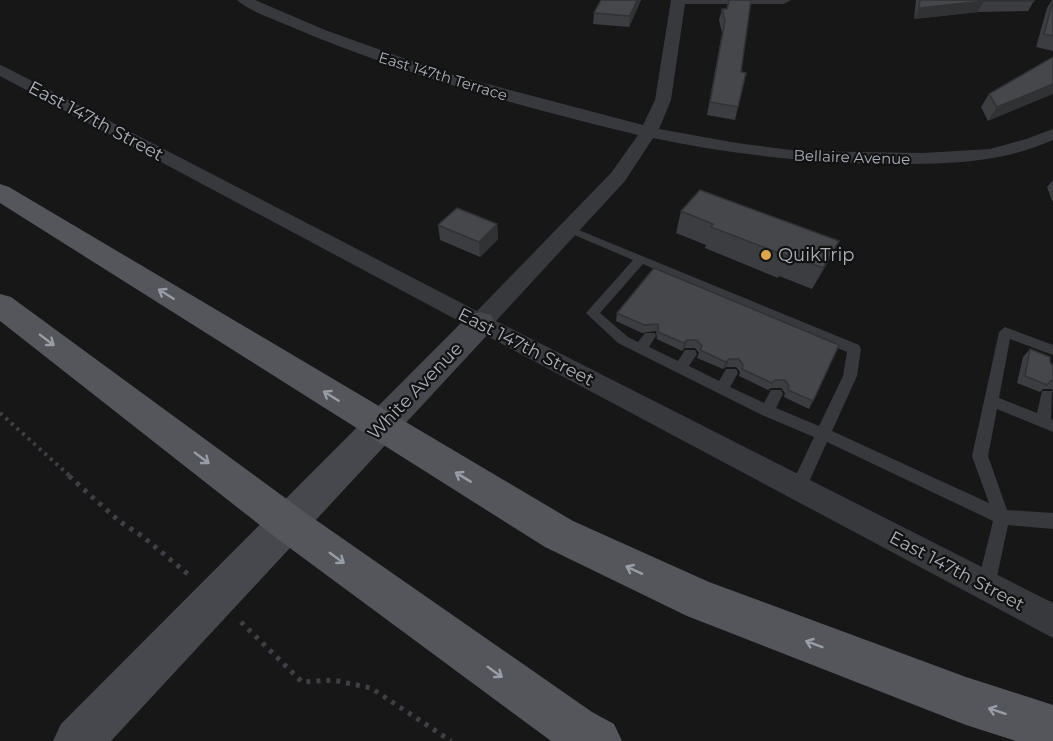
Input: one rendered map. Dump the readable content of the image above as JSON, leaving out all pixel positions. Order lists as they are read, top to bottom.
{
  "streets": {
    "street": [
      "East 147th Terrace",
      "East 147th Street",
      "Bellaire Avenue",
      "White Avenue"
    ]
  },
  "crossings": [
    ["East 147th Terrace", "Bellaire Avenue"],
    ["East 147th Terrace", "White Avenue"],
    ["East 147th Street", "White Avenue"],
    ["Bellaire Avenue", "White Avenue"]
  ],
  "places": ["QuikTrip"]
}
